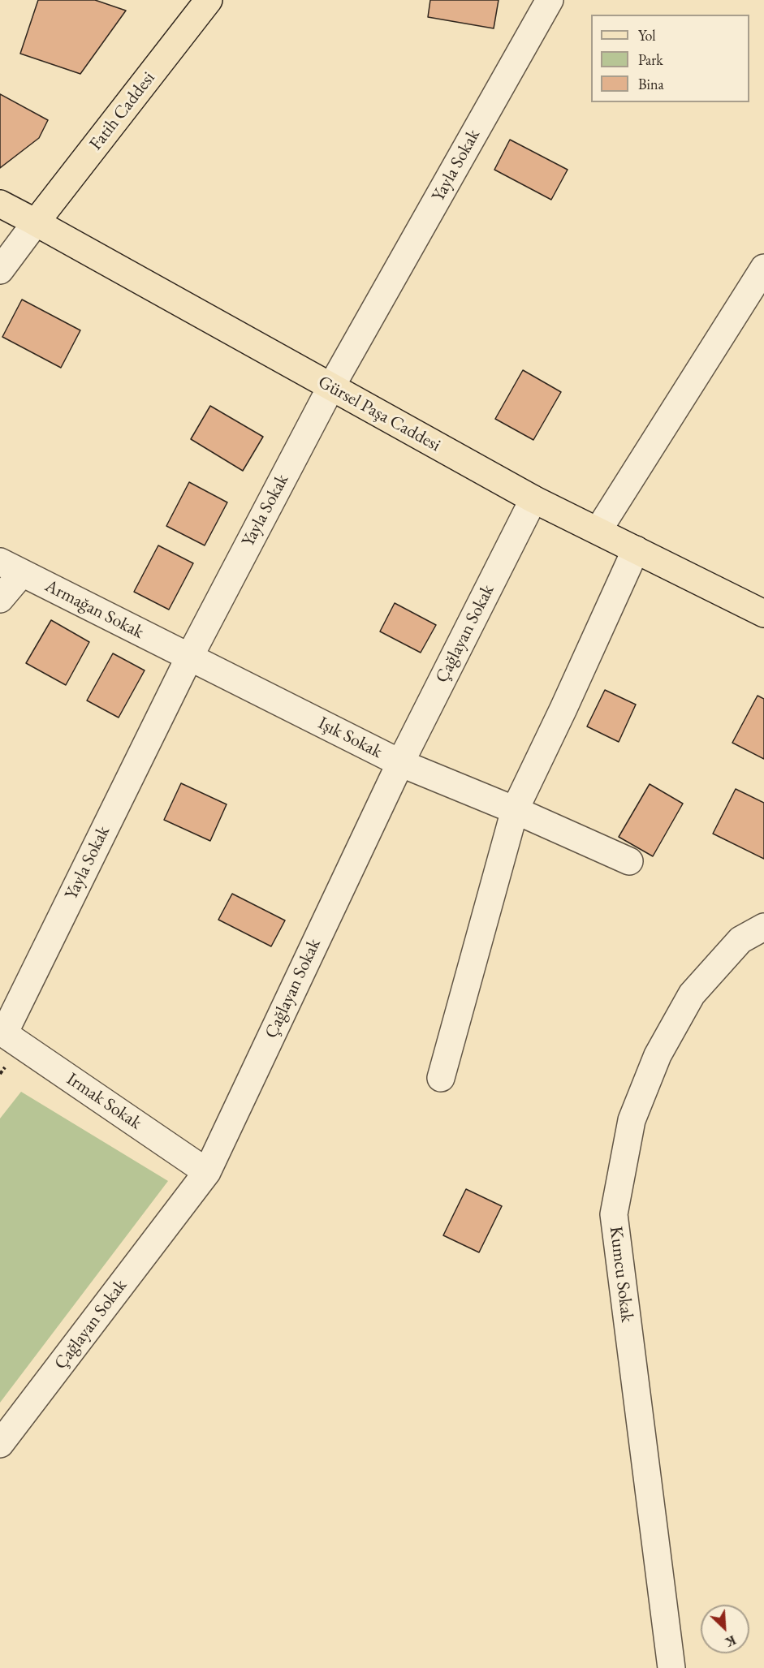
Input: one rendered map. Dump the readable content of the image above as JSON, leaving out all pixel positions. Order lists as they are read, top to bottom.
{
  "streets": {
    "main road": ["Fatih Caddesi", "Gürsel Paşa Caddesi"],
    "street": [
      "Yayla Sokak",
      "Armağan Sokak",
      "Çağlayan Sokak",
      "Işık Sokak",
      "Irmak Sokak",
      "Kumcu Sokak"
    ]
  },
  "crossings": [
    ["Fatih Caddesi", "Gürsel Paşa Caddesi"],
    ["Yayla Sokak", "Gürsel Paşa Caddesi"],
    ["Yayla Sokak", "Armağan Sokak"],
    ["Yayla Sokak", "Işık Sokak"],
    ["Yayla Sokak", "Irmak Sokak"],
    ["Gürsel Paşa Caddesi", "Çağlayan Sokak"],
    ["Armağan Sokak", "Işık Sokak"],
    ["Çağlayan Sokak", "Işık Sokak"],
    ["Çağlayan Sokak", "Irmak Sokak"]
  ],
  "legend": ["Yol", "Park", "Bina"],
  "north": "bottom right"
}
